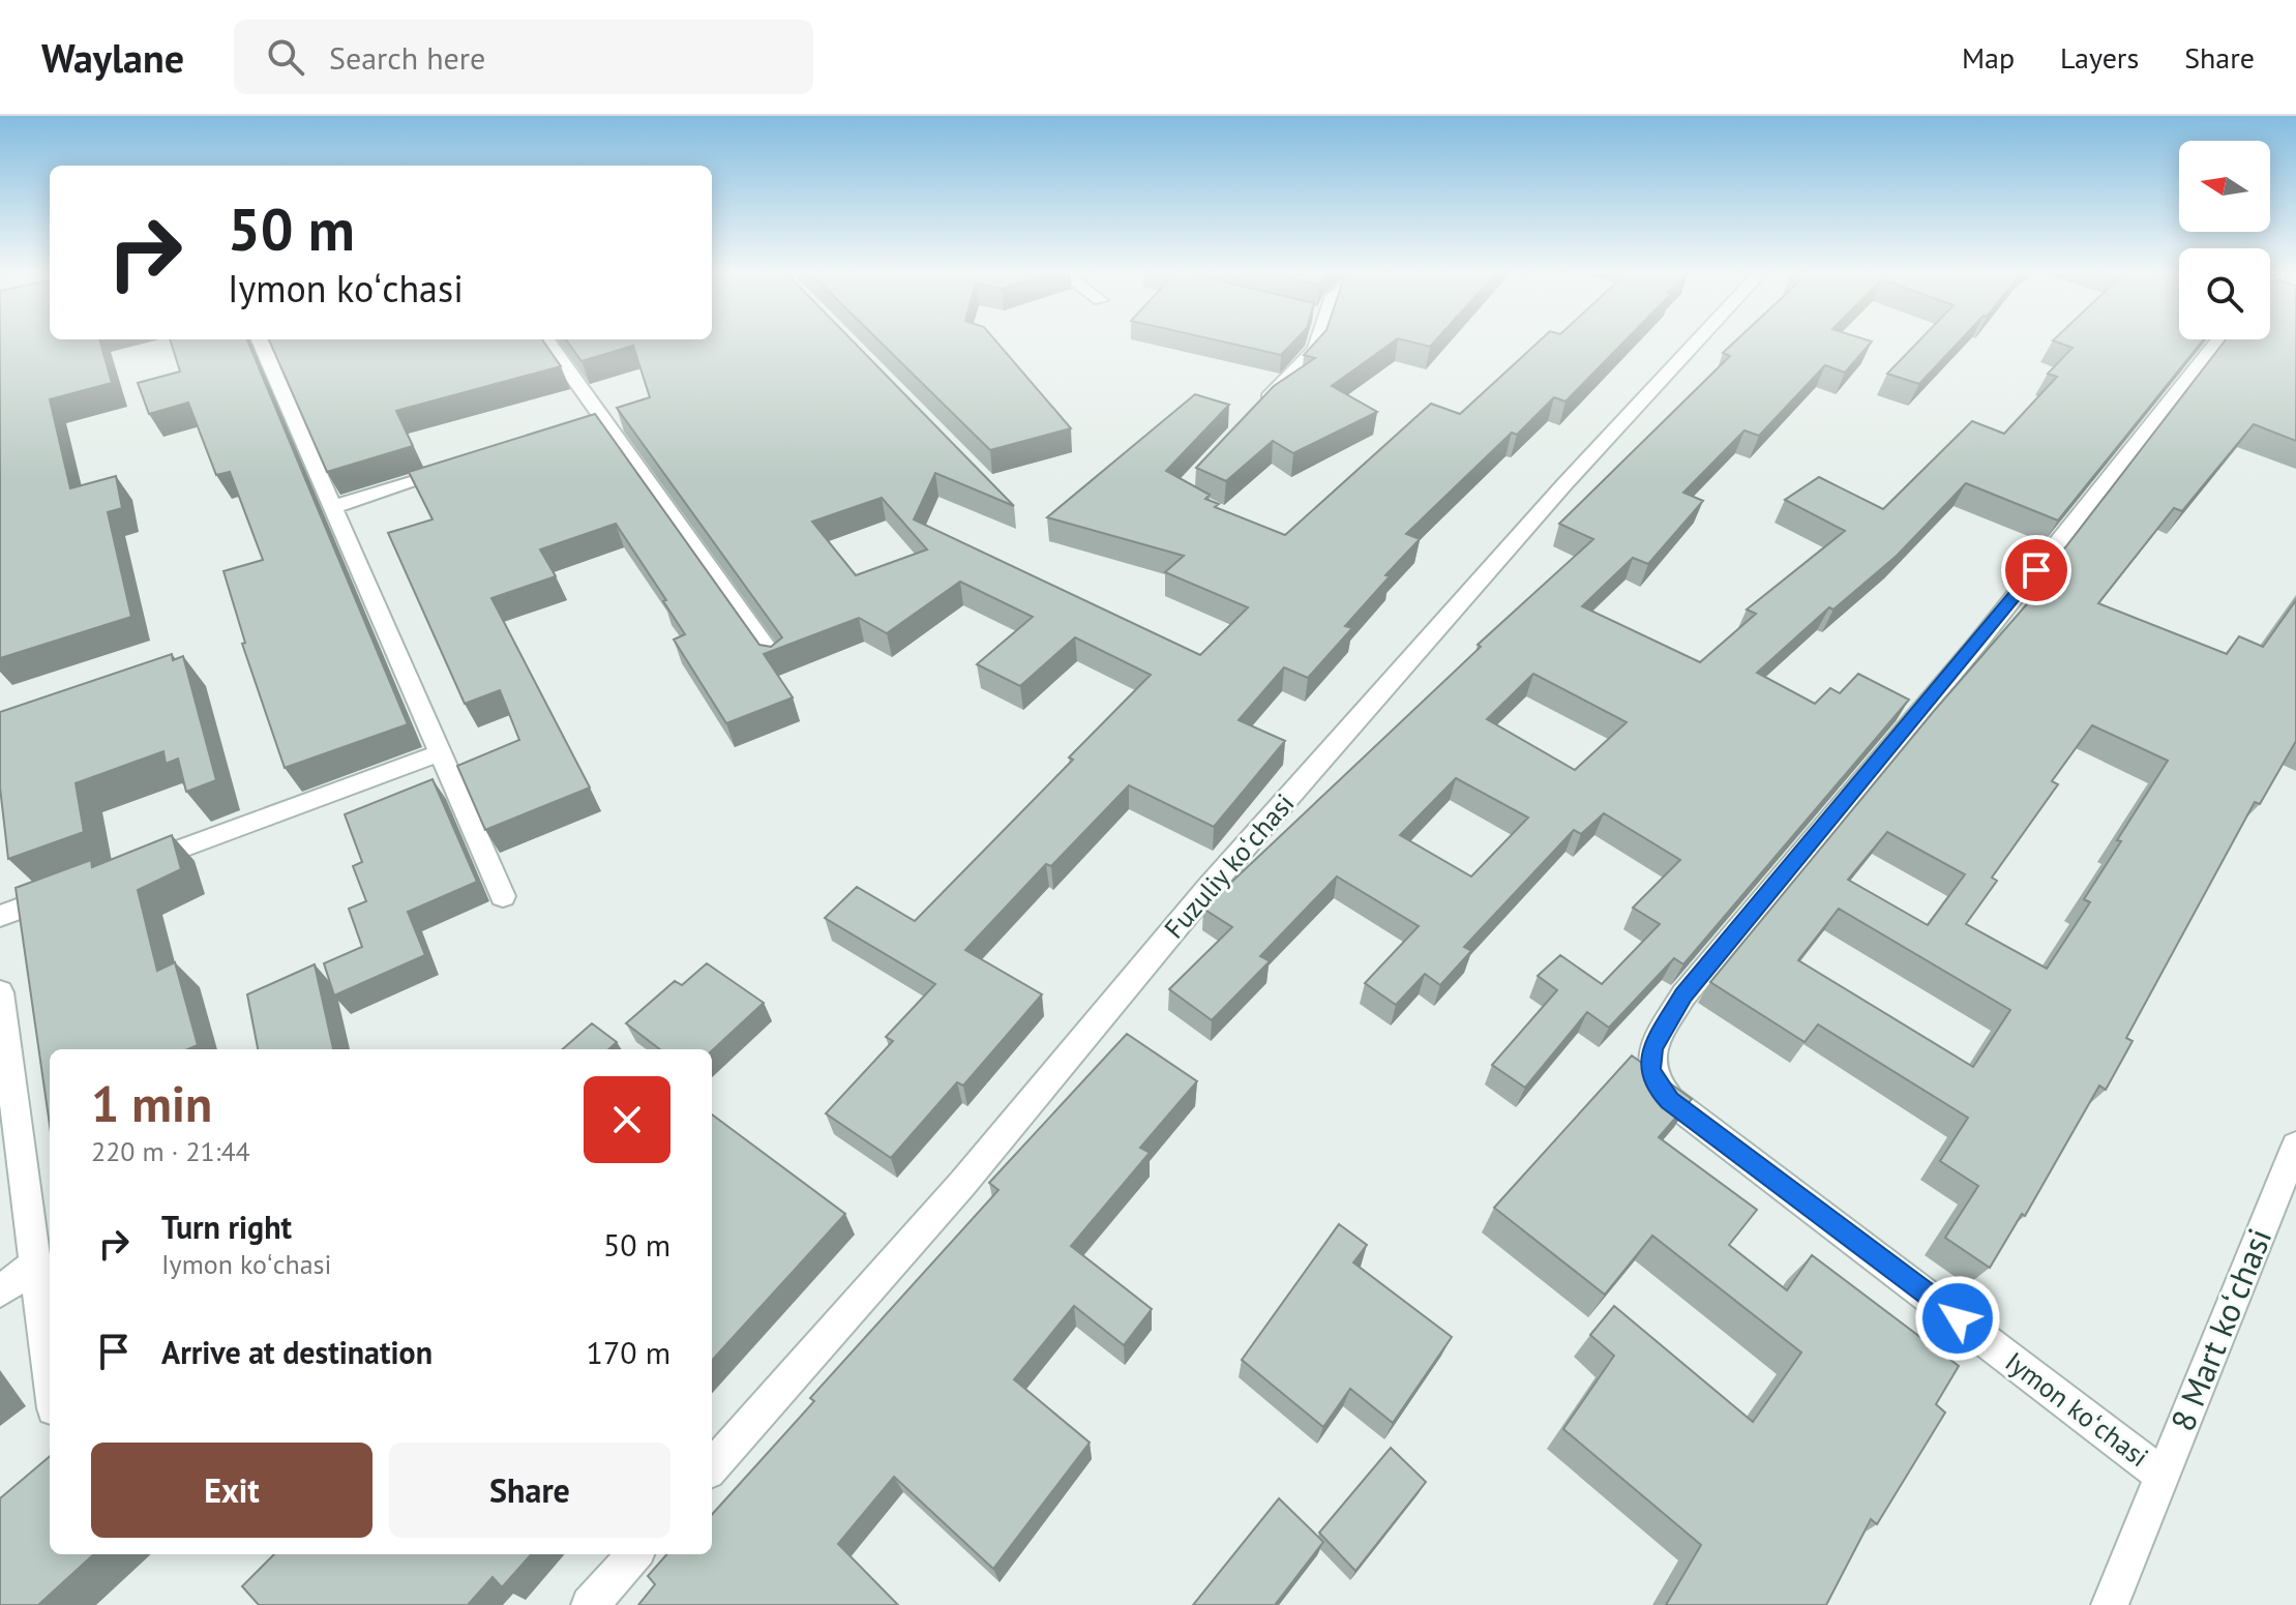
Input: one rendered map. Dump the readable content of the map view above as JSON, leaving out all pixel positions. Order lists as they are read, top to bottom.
{
  "streets": {
    "street": ["Fuzuliy koʻchasi", "8 Mart koʻchasi", "Iymon koʻchasi"]
  },
  "crossings": [
    ["8 Mart koʻchasi", "Iymon koʻchasi"]
  ],
  "north": "left",
  "page": {
    "header": "Waylane",
    "search": "Search here",
    "nav": ["Map", "Layers", "Share"],
    "turn": ["50 m", "Iymon koʻchasi"],
    "heading": ["1 min", "220 m · 21:44"],
    "list": [
      {
        "name": "Turn right",
        "note": "Iymon koʻchasi",
        "value": "50 m"
      },
      {
        "name": "Arrive at destination",
        "value": "170 m"
      }
    ],
    "buttons": ["Exit", "Share"]
  }
}
